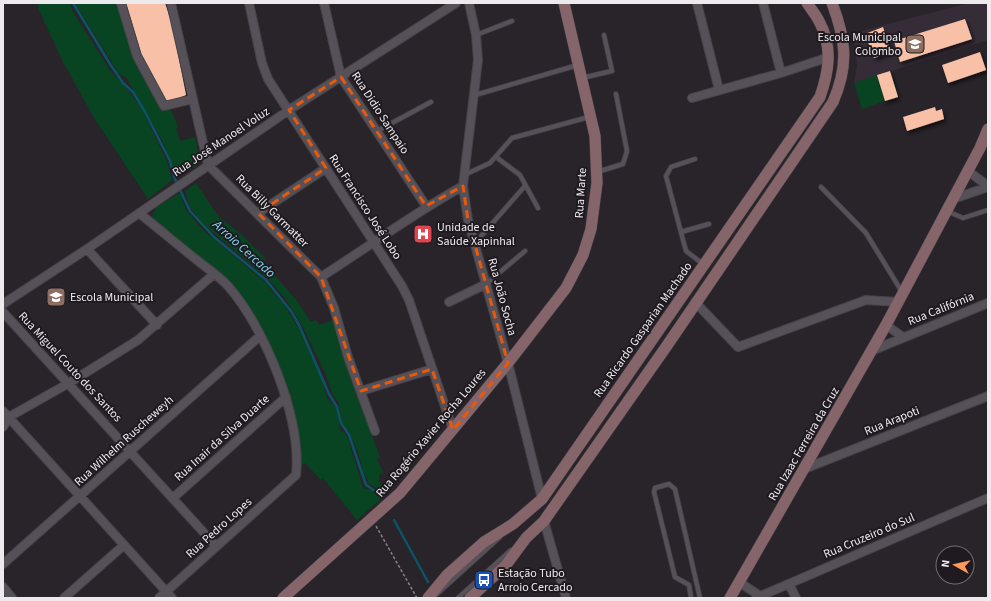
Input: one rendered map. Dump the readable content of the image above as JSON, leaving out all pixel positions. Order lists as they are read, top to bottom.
{
  "streets": {
    "street": [
      "Rua Didio Sampaio",
      "Rua José Manoel Voluz",
      "Rua Marte",
      "Rua Francisco José Lobo",
      "Rua Billy Garmatter",
      "Rua João Socha",
      "Rua Califórnia",
      "Rua Ricardo Gasparian Machado",
      "Rua Miguel Couto dos Santos",
      "Rua Arapoti",
      "Rua Rogério Xavier Rocha Loures",
      "Rua Inair da Silva Duarte",
      "Rua Wilhelm Ruscheweyh",
      "Rua Izaac Ferreira da Cruz",
      "Rua Pedro Lopes",
      "Rua Cruzeiro do Sul"
    ]
  },
  "crossings": [
    ["Rua Didio Sampaio", "Rua José Manoel Voluz"],
    ["Rua José Manoel Voluz", "Rua Francisco José Lobo"],
    ["Rua José Manoel Voluz", "Rua Billy Garmatter"],
    ["Rua Marte", "Rua João Socha"],
    ["Rua Marte", "Rua Rogério Xavier Rocha Loures"],
    ["Rua Francisco José Lobo", "Rua Rogério Xavier Rocha Loures"],
    ["Rua João Socha", "Rua Ricardo Gasparian Machado"],
    ["Rua João Socha", "Rua Rogério Xavier Rocha Loures"],
    ["Rua Califórnia", "Rua Izaac Ferreira da Cruz"],
    ["Rua Miguel Couto dos Santos", "Rua Inair da Silva Duarte"],
    ["Rua Miguel Couto dos Santos", "Rua Wilhelm Ruscheweyh"],
    ["Rua Miguel Couto dos Santos", "Rua Pedro Lopes"],
    ["Rua Arapoti", "Rua Izaac Ferreira da Cruz"],
    ["Rua Inair da Silva Duarte", "Rua Pedro Lopes"],
    ["Rua Izaac Ferreira da Cruz", "Rua Cruzeiro do Sul"]
  ],
  "water": ["Arroio Cercado"],
  "places": {
    "school or university": ["Escola Municipal Colombo", "Escola Municipal"],
    "hospital": ["Unidade de Saúde Xapinhal"],
    "bus stop": ["Estação Tubo Arroio Cercado"]
  },
  "north": "left"
}
